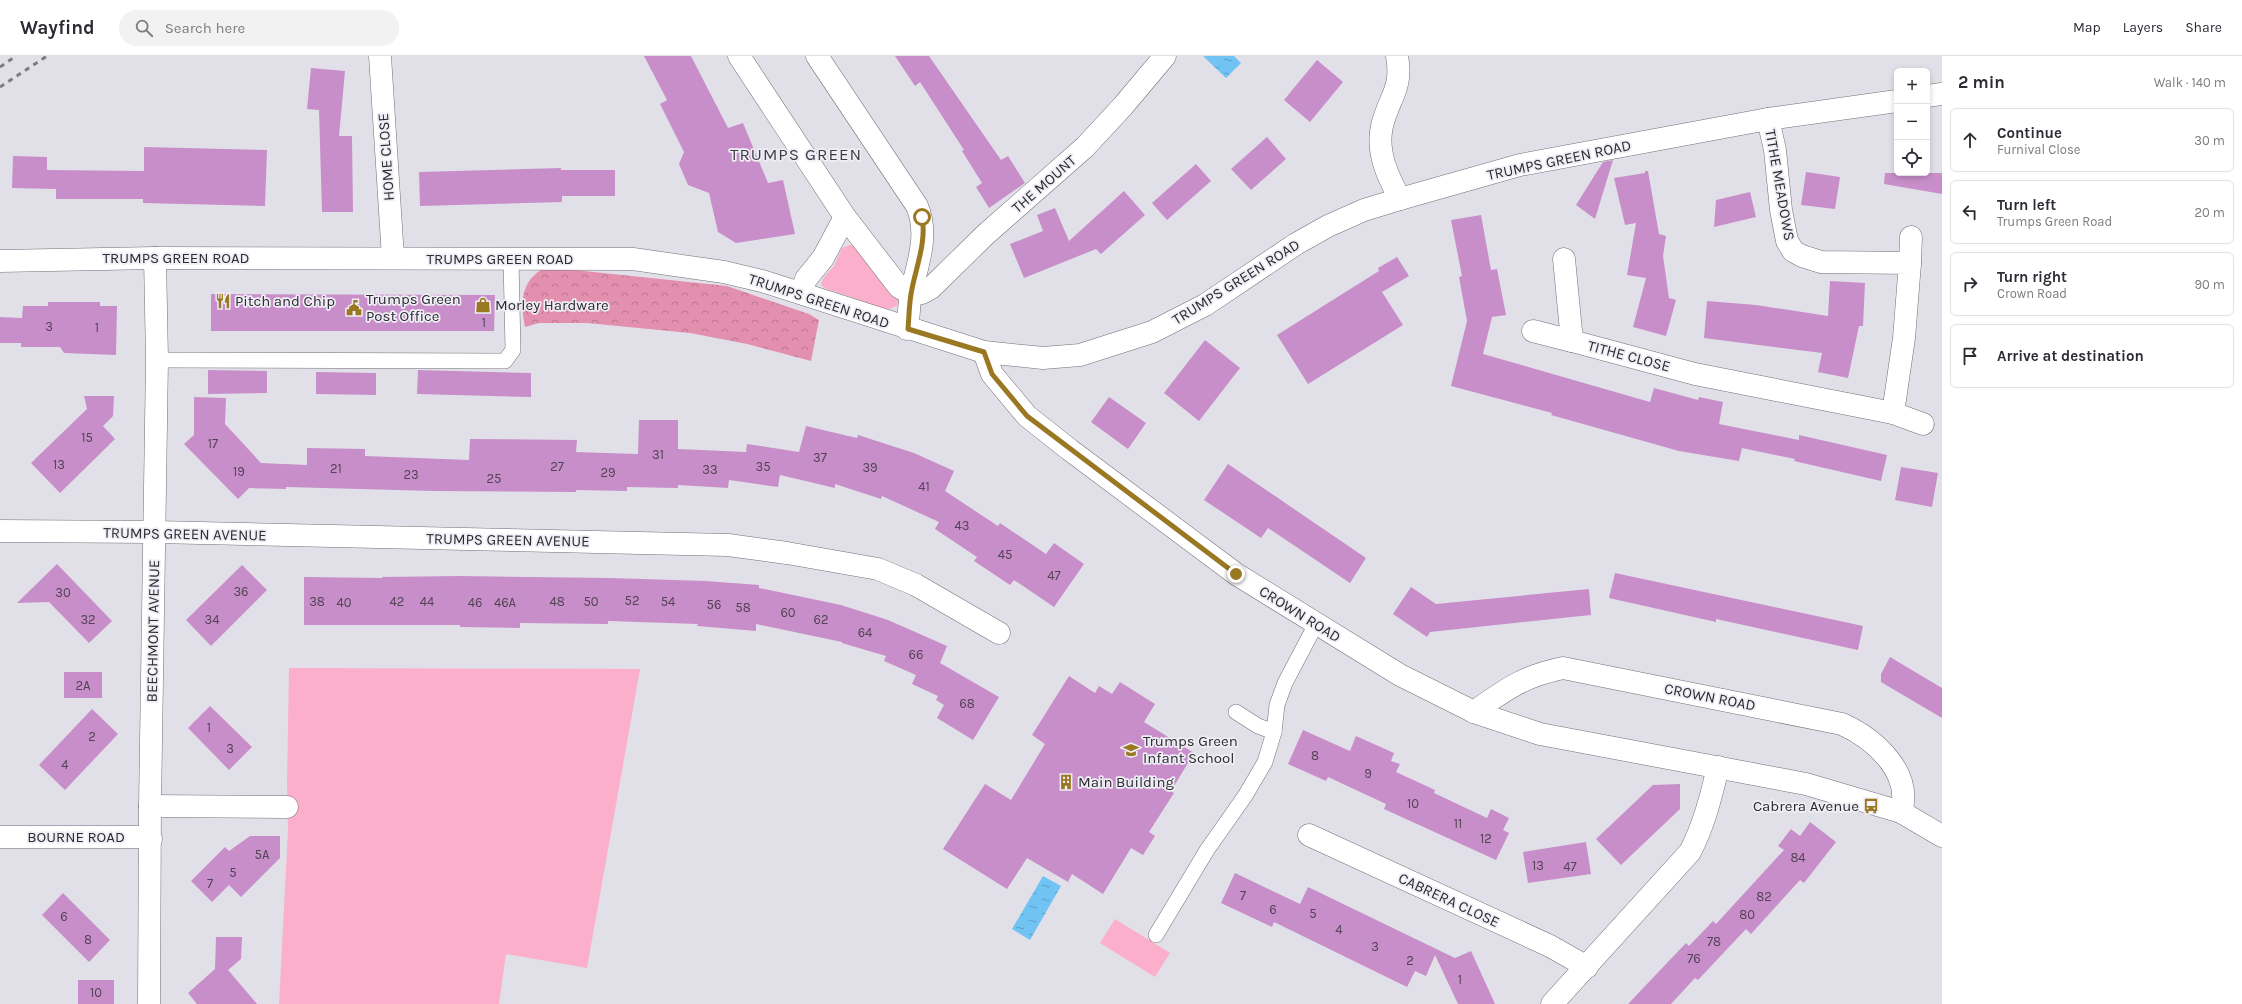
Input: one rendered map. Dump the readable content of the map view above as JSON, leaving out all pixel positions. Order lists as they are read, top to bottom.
{
  "streets": {
    "street": [
      "HOME CLOSE",
      "TRUMPS GREEN ROAD",
      "THE MOUNT",
      "TITHE MEADOWS",
      "TITHE CLOSE",
      "TRUMPS GREEN AVENUE",
      "CROWN ROAD",
      "BEECHMONT AVENUE",
      "BOURNE ROAD",
      "CABRERA CLOSE"
    ]
  },
  "crossings": [
    ["HOME CLOSE", "TRUMPS GREEN ROAD"],
    ["TRUMPS GREEN ROAD", "TITHE MEADOWS"],
    ["TRUMPS GREEN ROAD", "CROWN ROAD"],
    ["TRUMPS GREEN ROAD", "BEECHMONT AVENUE"],
    ["TRUMPS GREEN AVENUE", "BEECHMONT AVENUE"],
    ["BEECHMONT AVENUE", "BOURNE ROAD"]
  ],
  "districts": ["TRUMPS GREEN"],
  "places": {
    "restaurant": ["Pitch and Chip"],
    "shop": ["Morley Hardware"],
    "public building": ["Trumps Green Post Office"],
    "school or university": ["Trumps Green Infant School"],
    "building": ["Main Building"],
    "bus stop": ["Cabrera Avenue"]
  },
  "house_numbers": [
    "1",
    "3",
    "1",
    "15",
    "17",
    "31",
    "37",
    "13",
    "27",
    "35",
    "39",
    "21",
    "33",
    "19",
    "29",
    "23",
    "25",
    "41",
    "43",
    "45",
    "47",
    "36",
    "30",
    "52",
    "38",
    "42",
    "44",
    "48",
    "50",
    "54",
    "40",
    "46",
    "46A",
    "56",
    "58",
    "60",
    "32",
    "34",
    "62",
    "64",
    "66",
    "2A",
    "68",
    "1",
    "2",
    "3",
    "8",
    "4",
    "9",
    "10",
    "11",
    "12",
    "5A",
    "84",
    "13",
    "47",
    "5",
    "7",
    "7",
    "82",
    "6",
    "5",
    "80",
    "6",
    "4",
    "8",
    "78",
    "3",
    "76",
    "2",
    "1",
    "10"
  ],
  "page": {
    "header": "Wayfind",
    "search": "Search here",
    "nav": ["Map", "Layers", "Share"],
    "heading": ["2 min", "Walk · 140 m"],
    "map_buttons": ["+", "−"],
    "list": [
      ["Continue", "Furnival Close", "30 m"],
      ["Turn left", "Trumps Green Road", "20 m"],
      ["Turn right", "Crown Road", "90 m"],
      "Arrive at destination"
    ]
  }
}
